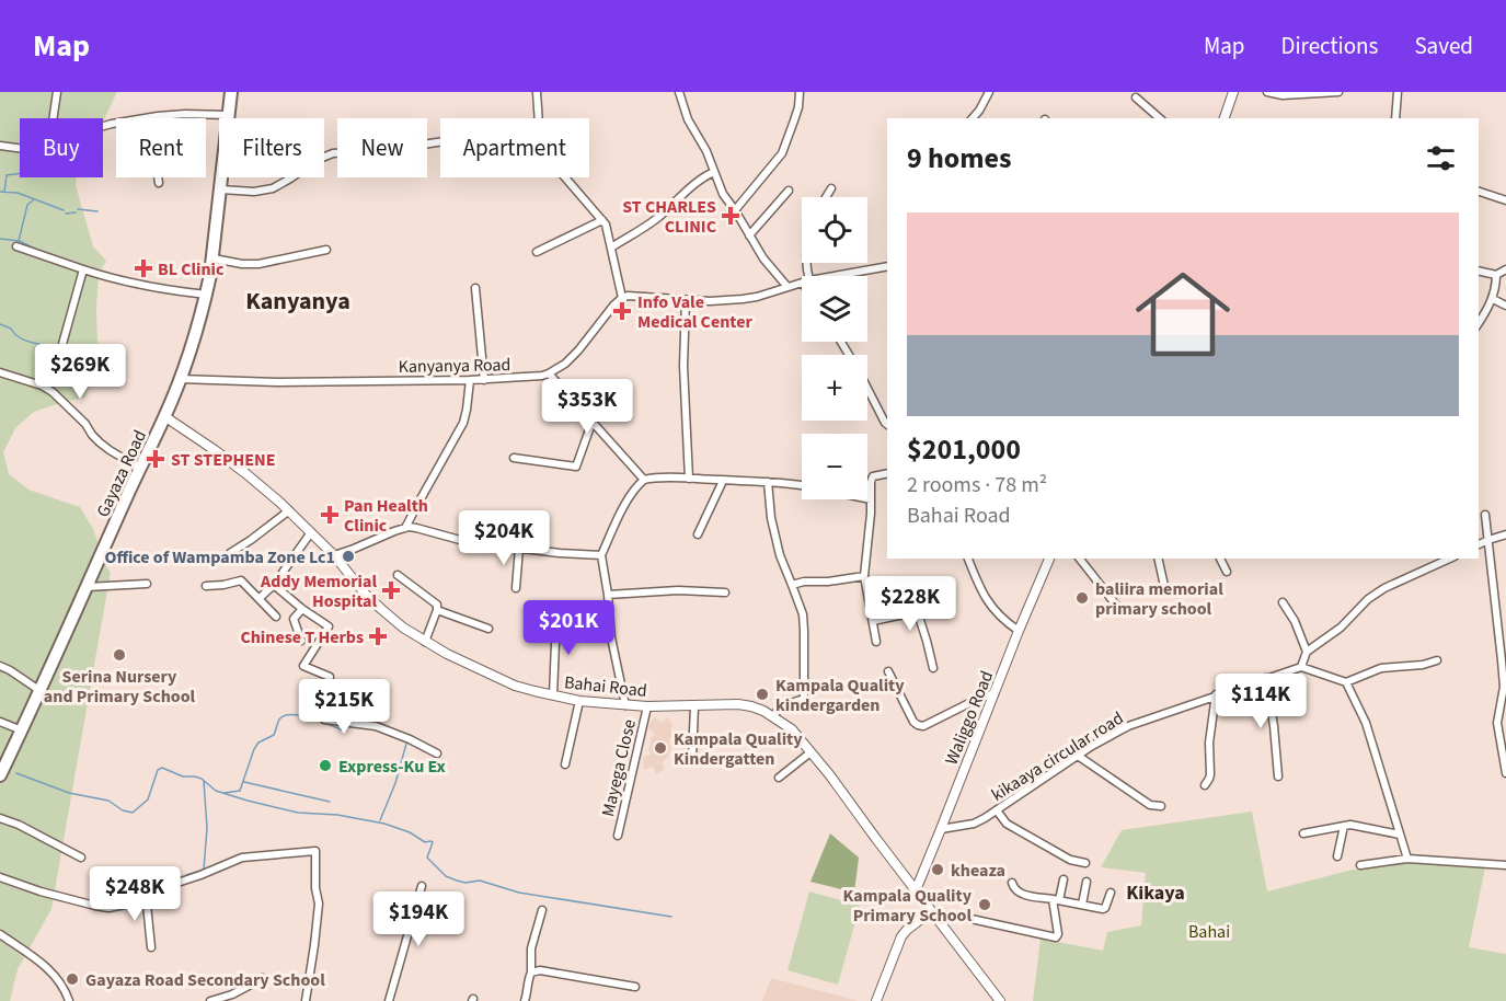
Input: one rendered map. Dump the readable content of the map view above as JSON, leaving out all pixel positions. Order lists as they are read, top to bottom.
{
  "streets": {
    "main road": ["Gayaza Road"],
    "street": [
      "Kanyanya Road",
      "Bahai Road",
      "Waliggo Road",
      "kikaaya circular road",
      "Mayega Close"
    ]
  },
  "crossings": [
    ["Kanyanya Road", "Gayaza Road"],
    ["Gayaza Road", "Bahai Road"],
    ["Bahai Road", "Waliggo Road"],
    ["Bahai Road", "Mayega Close"],
    ["Waliggo Road", "kikaaya circular road"]
  ],
  "districts": ["Kanyanya", "Kikaya"],
  "parks": ["Bahai"],
  "places": {
    "health": [
      "ST CHARLES CLINIC",
      "BL Clinic",
      "Info Vale Medical Center",
      "ST STEPHENE",
      "Pan Health Clinic",
      "Addy Memorial Hospital",
      "Chinese T Herbs"
    ],
    "other": [
      "Office of Wampamba Zone Lc1",
      "baliira memorial primary school",
      "Serina Nursery and Primary School",
      "Kampala Quality kindergarden",
      "Kampala Quality Kindergatten",
      "Express-Ku Ex",
      "kheaza",
      "Kampala Quality Primary School",
      "Gayaza Road Secondary School"
    ]
  },
  "page": {
    "header": "Map",
    "nav": ["Map", "Directions", "Saved"],
    "chip": [
      "Buy",
      "Rent",
      "Filters",
      "New",
      "Apartment"
    ],
    "heading": "9 homes",
    "map_buttons": ["+", "−"],
    "list": [
      {
        "name": "$201,000",
        "note": "2 rooms · 78 m² · Bahai Road"
      }
    ],
    "price": [
      "$269K",
      "$353K",
      "$204K",
      "$228K",
      "$201K",
      "$114K",
      "$215K",
      "$248K",
      "$194K"
    ]
  }
}
